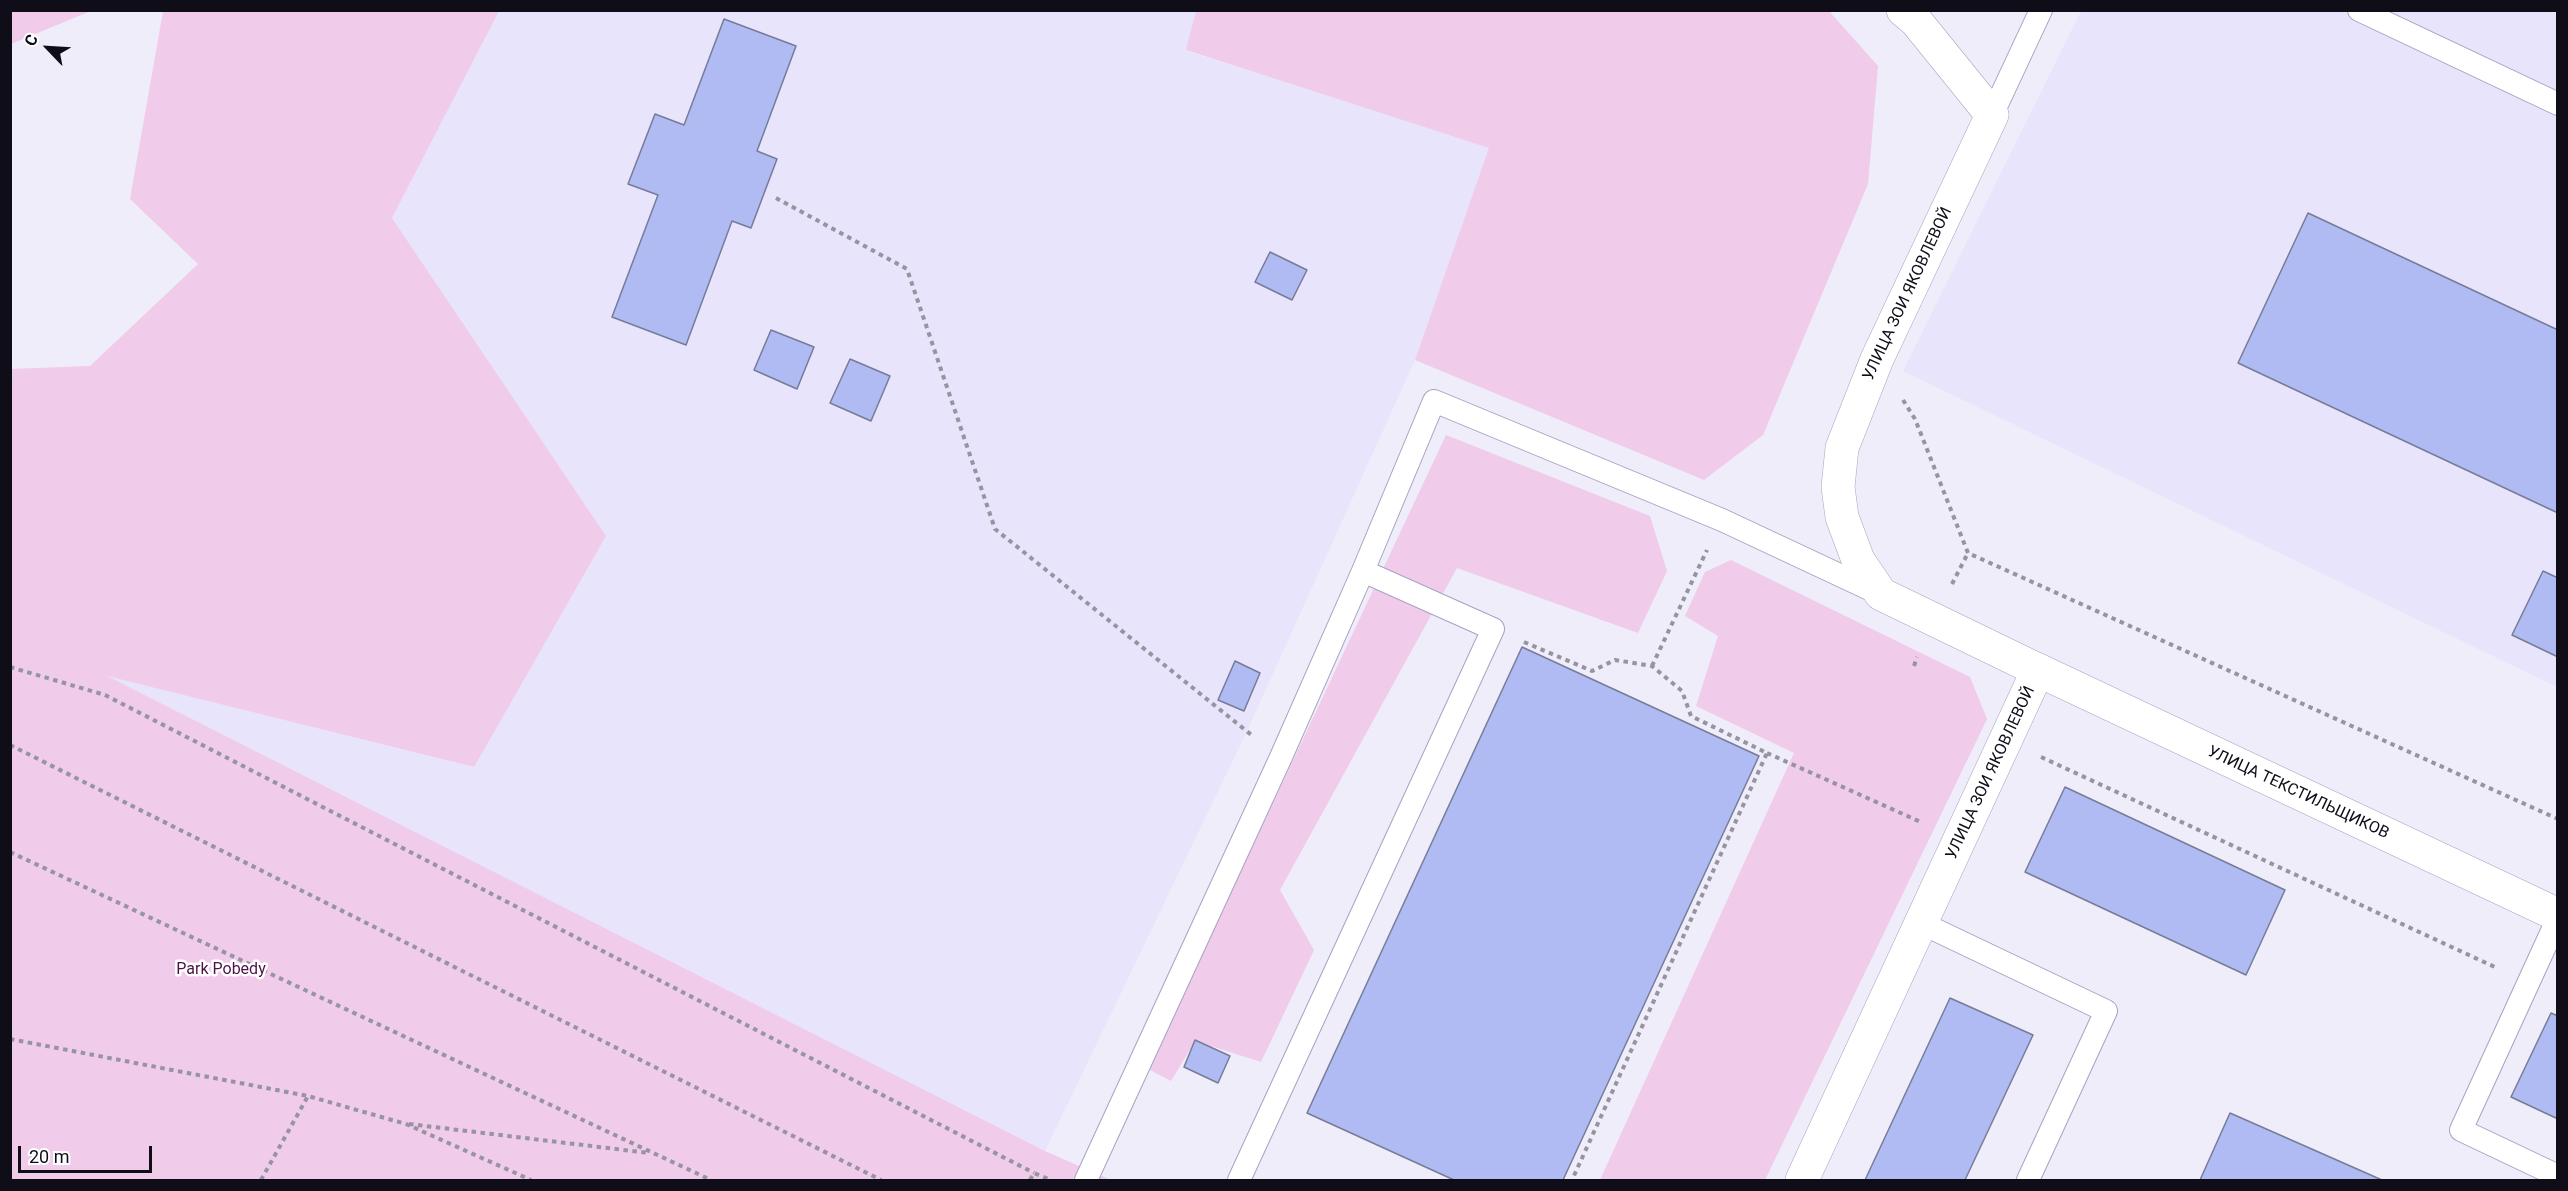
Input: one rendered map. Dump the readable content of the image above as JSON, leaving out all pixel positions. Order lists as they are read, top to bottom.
{
  "streets": {
    "street": ["УЛИЦА ЗОИ ЯКОВЛЕВОЙ", "УЛИЦА ТЕКСТИЛЬЩИКОВ"]
  },
  "crossings": [
    ["УЛИЦА ЗОИ ЯКОВЛЕВОЙ", "УЛИЦА ТЕКСТИЛЬЩИКОВ"]
  ],
  "parks": ["Park Pobedy"],
  "scale_bar": "20 m",
  "north": "top left"
}
